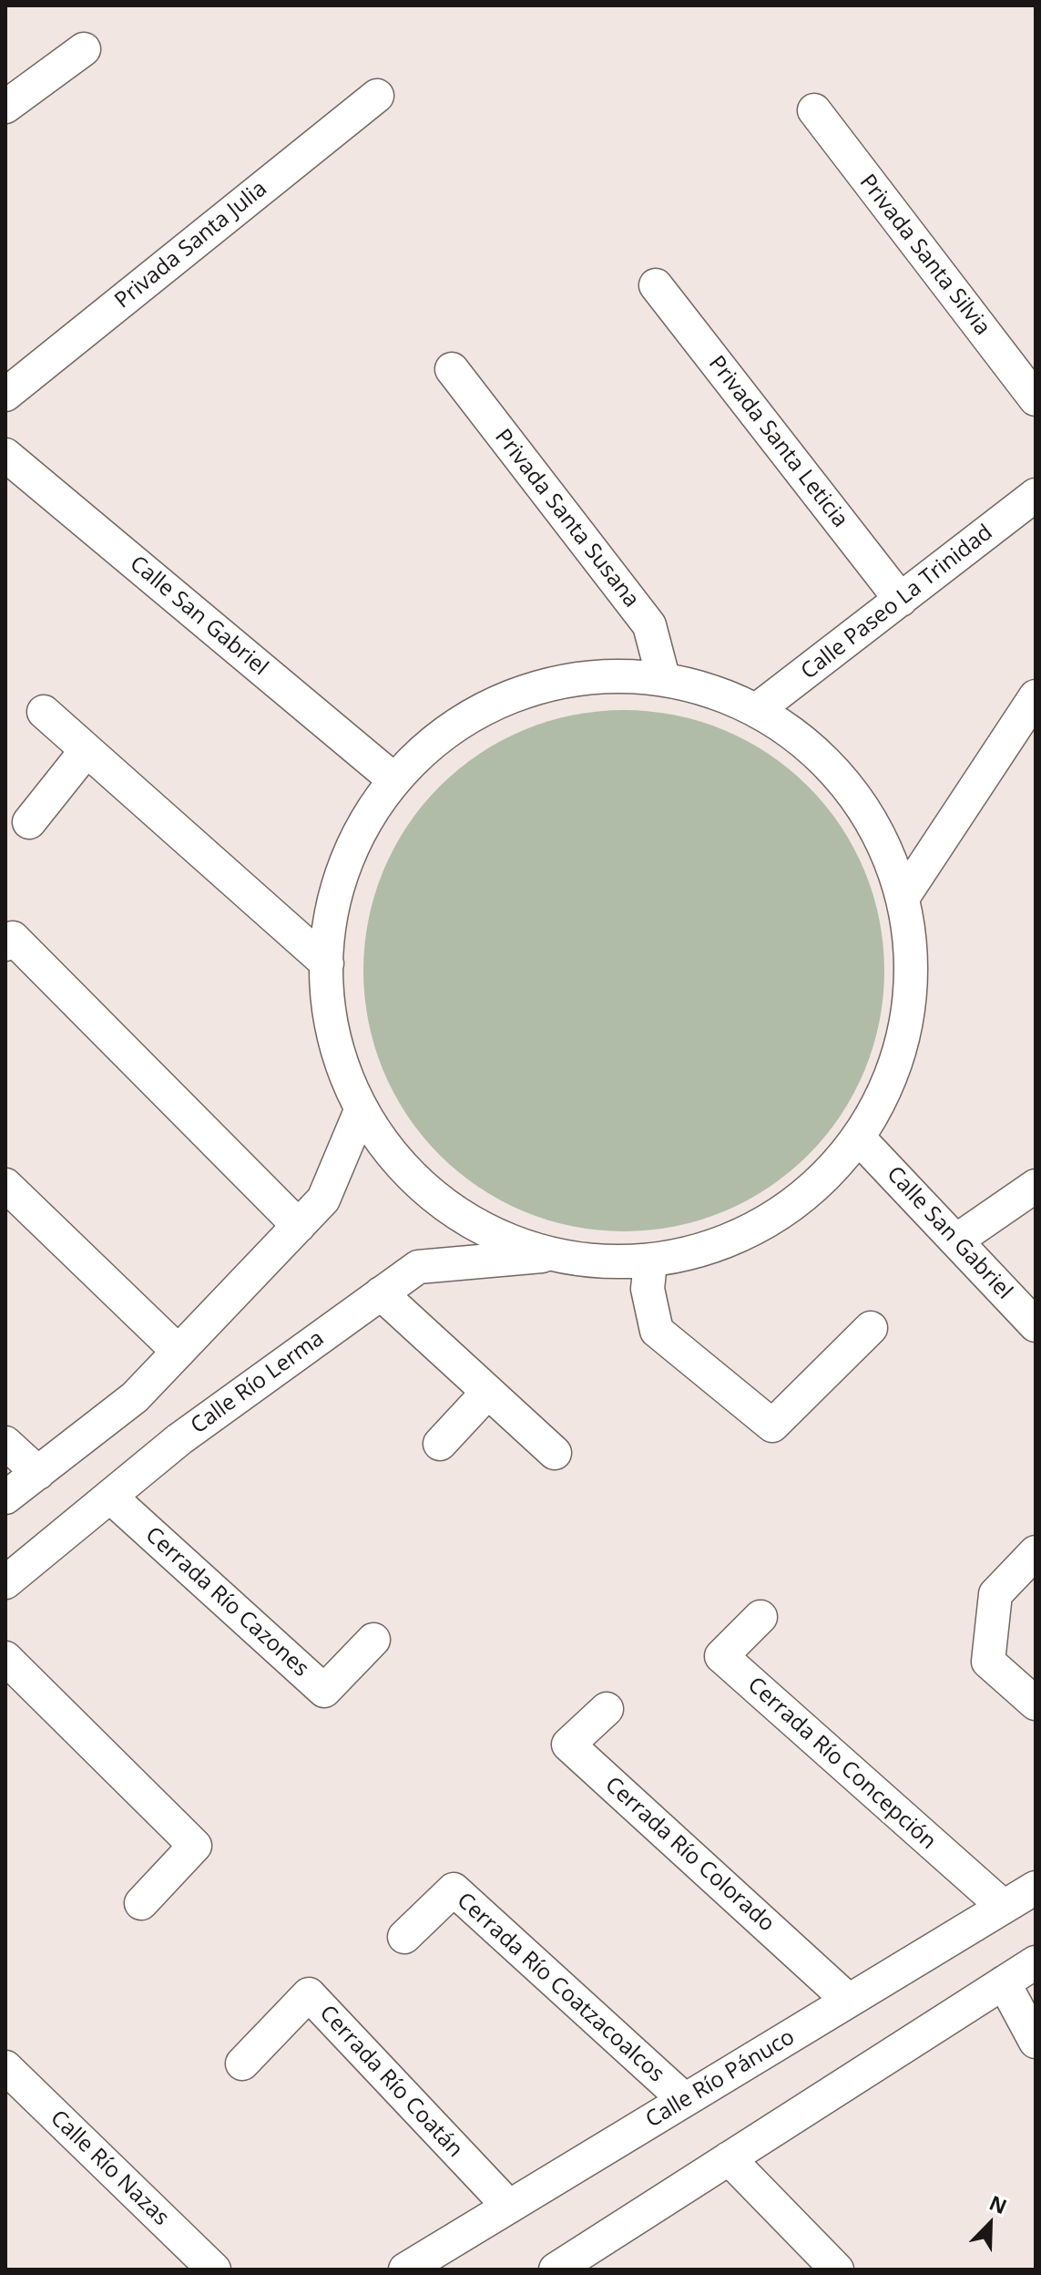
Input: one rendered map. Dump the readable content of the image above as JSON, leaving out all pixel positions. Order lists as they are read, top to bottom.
{
  "streets": {
    "street": [
      "Privada Santa Julia",
      "Privada Santa Silvia",
      "Privada Santa Leticia",
      "Privada Santa Susana",
      "Calle Paseo La Trinidad",
      "Calle San Gabriel",
      "Calle Río Lerma",
      "Cerrada Río Cazones",
      "Cerrada Río Concepción",
      "Cerrada Río Colorado",
      "Cerrada Río Coatzacoalcos",
      "Calle Río Pánuco",
      "Cerrada Río Coatán",
      "Calle Río Nazas"
    ]
  },
  "crossings": [
    ["Privada Santa Leticia", "Calle Paseo La Trinidad"],
    ["Calle Río Lerma", "Cerrada Río Cazones"],
    ["Cerrada Río Concepción", "Calle Río Pánuco"],
    ["Cerrada Río Colorado", "Calle Río Pánuco"],
    ["Cerrada Río Coatzacoalcos", "Calle Río Pánuco"],
    ["Calle Río Pánuco", "Cerrada Río Coatán"]
  ],
  "north": "top right"
}
